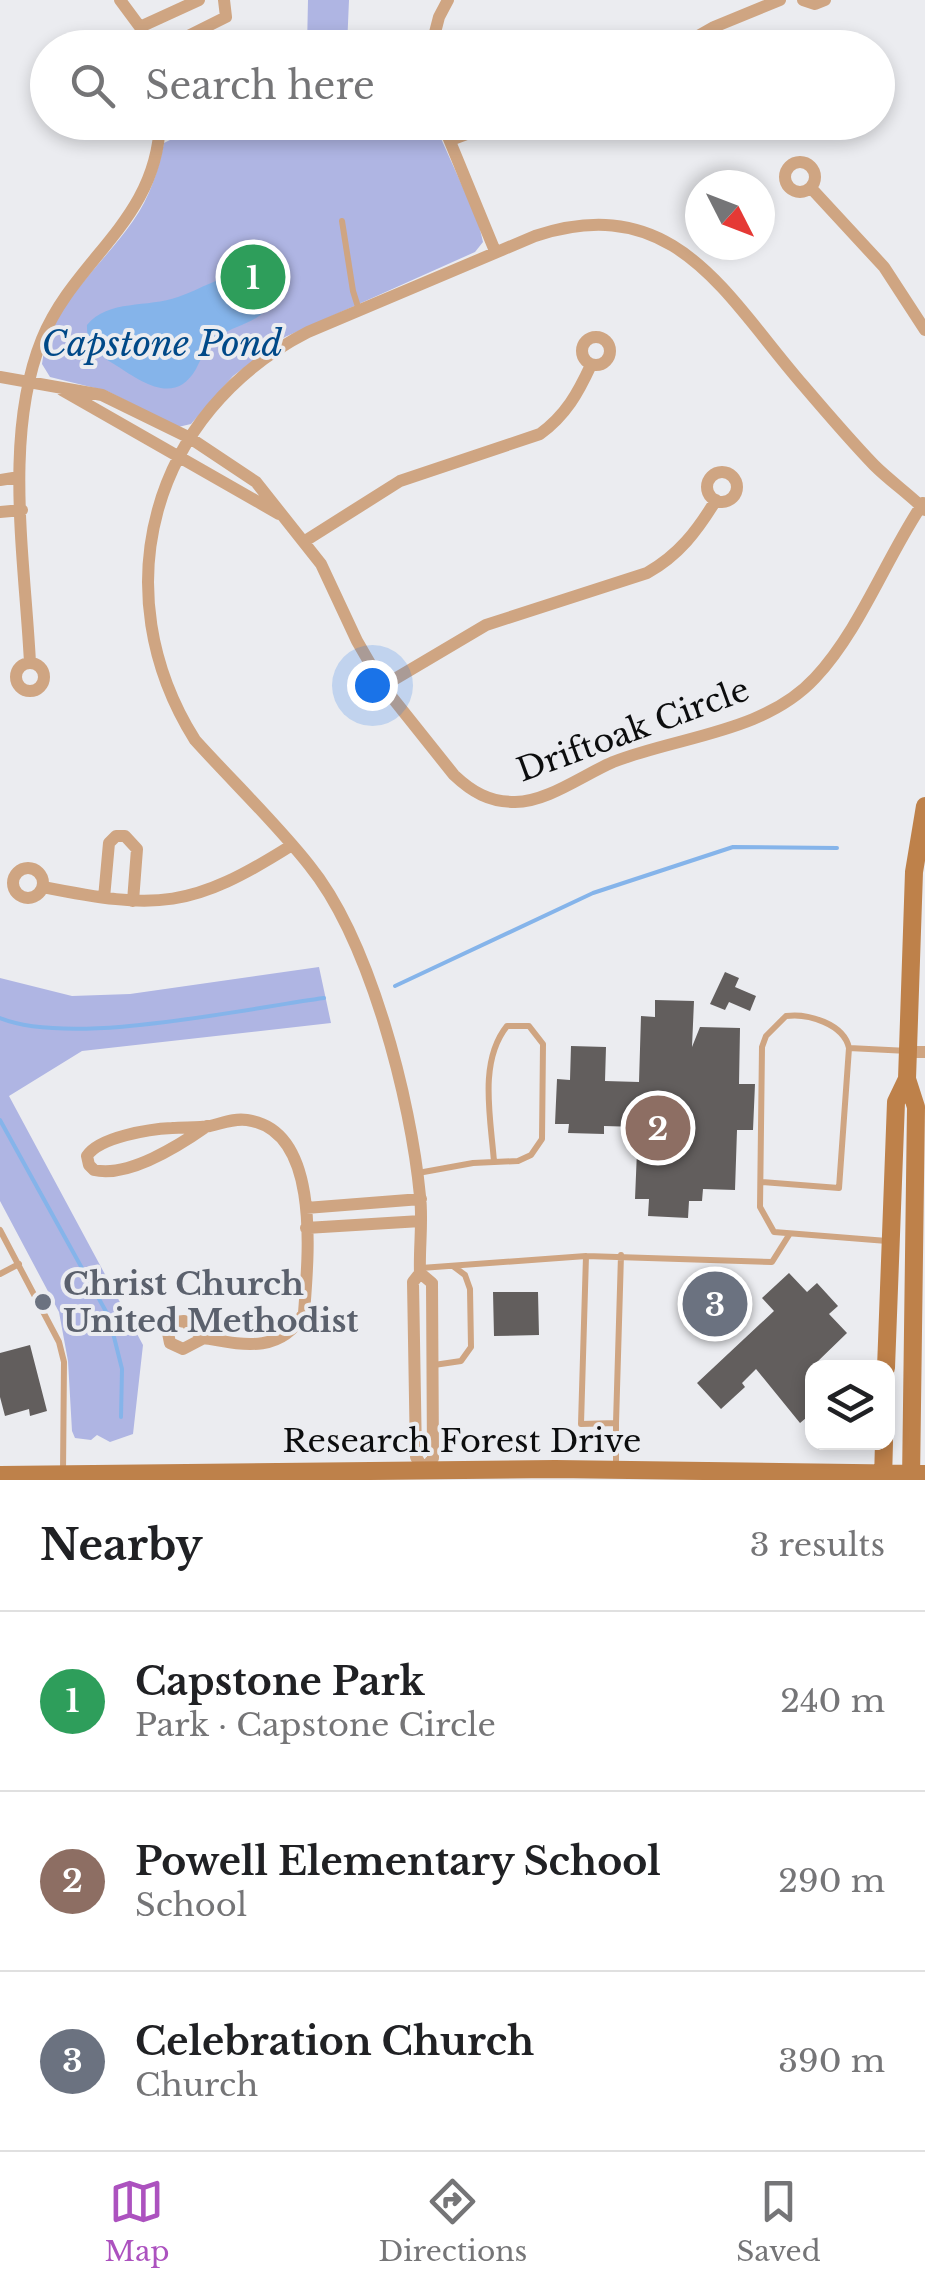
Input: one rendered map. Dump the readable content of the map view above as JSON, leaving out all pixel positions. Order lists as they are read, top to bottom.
{
  "streets": {
    "street": ["Driftoak Circle", "Research Forest Drive"]
  },
  "water": ["Capstone Pond"],
  "places": ["Christ Church United Methodist"],
  "north": "bottom right",
  "page": {
    "search": "Search here",
    "pins": ["1", "2", "3"],
    "heading": ["Nearby", "3 results"],
    "list": [
      {
        "mark": "1",
        "name": "Capstone Park",
        "note": "Park · Capstone Circle",
        "value": "240 m"
      },
      {
        "mark": "2",
        "name": "Powell Elementary School",
        "note": "School",
        "value": "290 m"
      },
      {
        "mark": "3",
        "name": "Celebration Church",
        "note": "Church",
        "value": "390 m"
      }
    ],
    "nav": ["Map", "Directions", "Saved"]
  }
}
